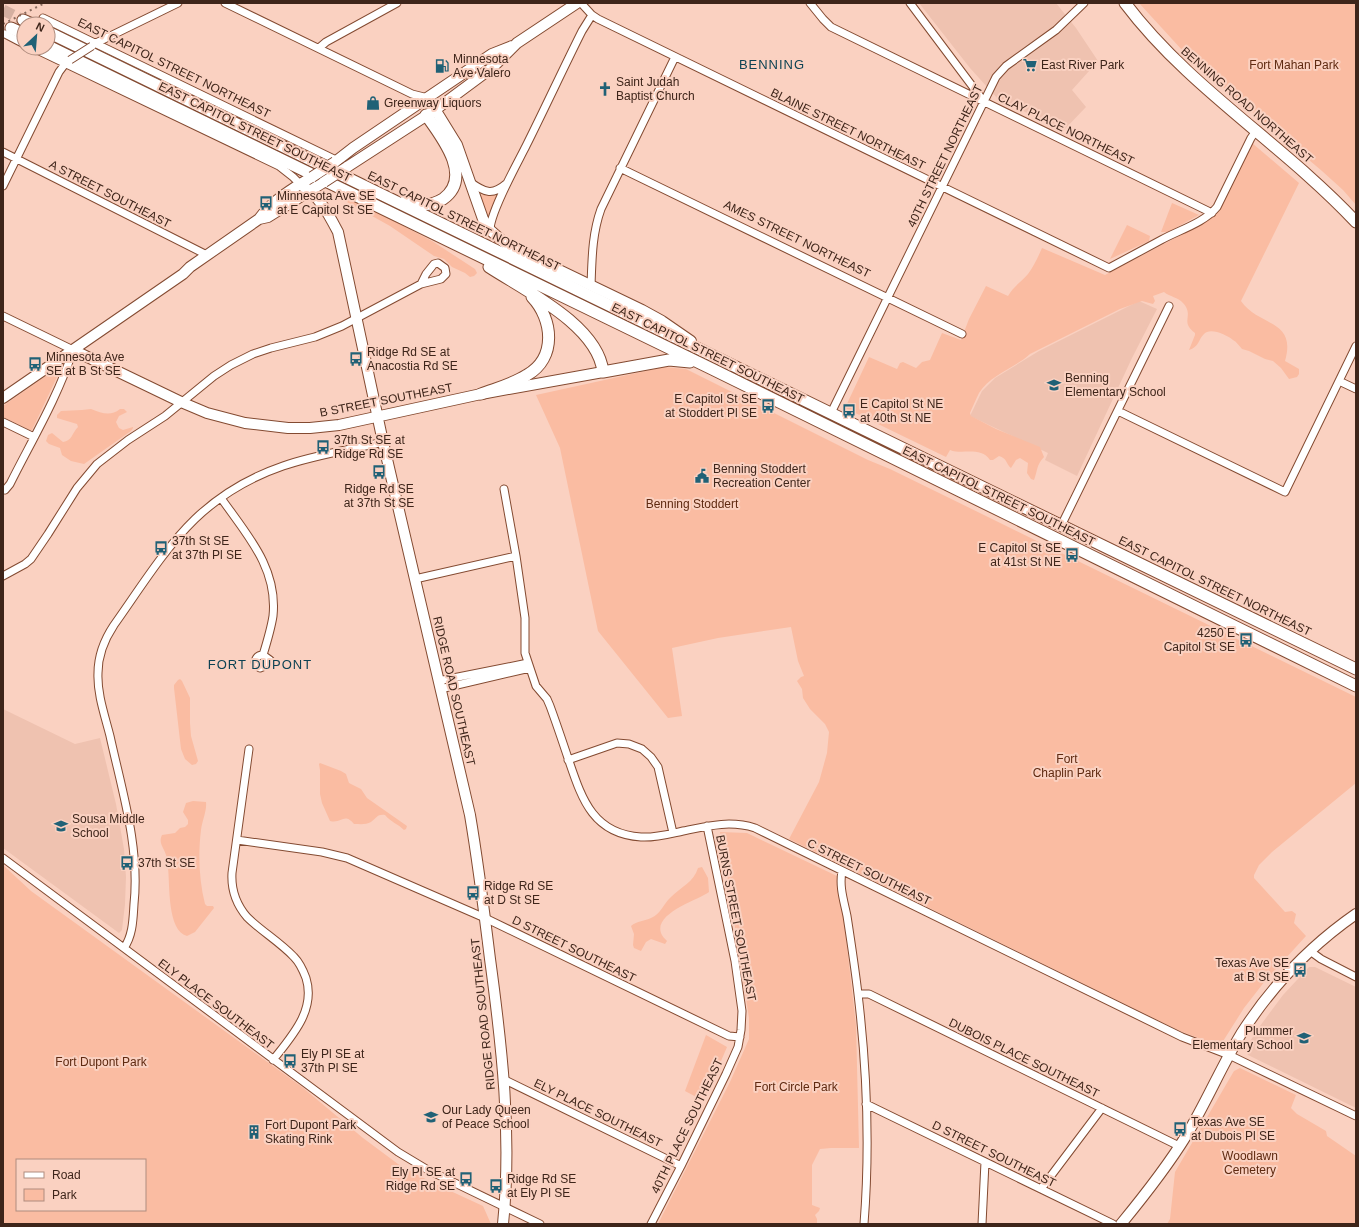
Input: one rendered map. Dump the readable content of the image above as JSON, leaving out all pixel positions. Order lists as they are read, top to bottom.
{
  "streets": {
    "main road": [
      "EAST CAPITOL STREET NORTHEAST",
      "BENNING ROAD NORTHEAST",
      "EAST CAPITOL STREET SOUTHEAST",
      "B STREET SOUTHEAST",
      "RIDGE ROAD SOUTHEAST"
    ],
    "street": [
      "BLAINE STREET NORTHEAST",
      "CLAY PLACE NORTHEAST",
      "40TH STREET NORTHEAST",
      "A STREET SOUTHEAST",
      "AMES STREET NORTHEAST",
      "C STREET SOUTHEAST",
      "BURNS STREET SOUTHEAST",
      "D STREET SOUTHEAST",
      "ELY PLACE SOUTHEAST",
      "DUBOIS PLACE SOUTHEAST",
      "40TH PLACE SOUTHEAST"
    ]
  },
  "crossings": [
    ["EAST CAPITOL STREET NORTHEAST", "40TH STREET NORTHEAST"],
    ["BLAINE STREET NORTHEAST", "CLAY PLACE NORTHEAST"],
    ["BLAINE STREET NORTHEAST", "40TH STREET NORTHEAST"],
    ["CLAY PLACE NORTHEAST", "40TH STREET NORTHEAST"],
    ["EAST CAPITOL STREET SOUTHEAST", "RIDGE ROAD SOUTHEAST"],
    ["40TH STREET NORTHEAST", "AMES STREET NORTHEAST"],
    ["B STREET SOUTHEAST", "RIDGE ROAD SOUTHEAST"],
    ["RIDGE ROAD SOUTHEAST", "D STREET SOUTHEAST"],
    ["RIDGE ROAD SOUTHEAST", "ELY PLACE SOUTHEAST"],
    ["C STREET SOUTHEAST", "BURNS STREET SOUTHEAST"],
    ["BURNS STREET SOUTHEAST", "D STREET SOUTHEAST"],
    ["BURNS STREET SOUTHEAST", "40TH PLACE SOUTHEAST"],
    ["D STREET SOUTHEAST", "40TH PLACE SOUTHEAST"],
    ["ELY PLACE SOUTHEAST", "40TH PLACE SOUTHEAST"]
  ],
  "districts": ["BENNING", "FORT DUPONT"],
  "parks": [
    "Fort Mahan Park",
    "Benning Stoddert",
    "Fort Chaplin Park",
    "Fort Dupont Park",
    "Fort Circle Park",
    "Woodlawn Cemetery"
  ],
  "places": {
    "supermarket": ["East River Park"],
    "fuel station": ["Minnesota Ave Valero"],
    "church": ["Saint Judah Baptist Church"],
    "shop": ["Greenway Liquors"],
    "bus stop": [
      "Minnesota Ave SE at E Capitol St SE",
      "Ridge Rd SE at Anacostia Rd SE",
      "Minnesota Ave SE at B St SE",
      "E Capitol St SE at Stoddert Pl SE",
      "E Capitol St NE at 40th St NE",
      "37th St SE at Ridge Rd SE",
      "Ridge Rd SE at 37th St SE",
      "37th St SE at 37th Pl SE",
      "E Capitol St SE at 41st St NE",
      "4250 E Capitol St SE",
      "37th St SE",
      "Ridge Rd SE at D St SE",
      "Texas Ave SE at B St SE",
      "Ely Pl SE at 37th Pl SE",
      "Texas Ave SE at Dubois Pl SE",
      "Ely Pl SE at Ridge Rd SE",
      "Ridge Rd SE at Ely Pl SE"
    ],
    "school or university": [
      "Benning Elementary School",
      "Sousa Middle School",
      "Plummer Elementary School",
      "Our Lady Queen of Peace School"
    ],
    "public building": ["Benning Stoddert Recreation Center"],
    "building": ["Fort Dupont Park Skating Rink"]
  },
  "legend": ["Road", "Park"],
  "north": "top right"
}
